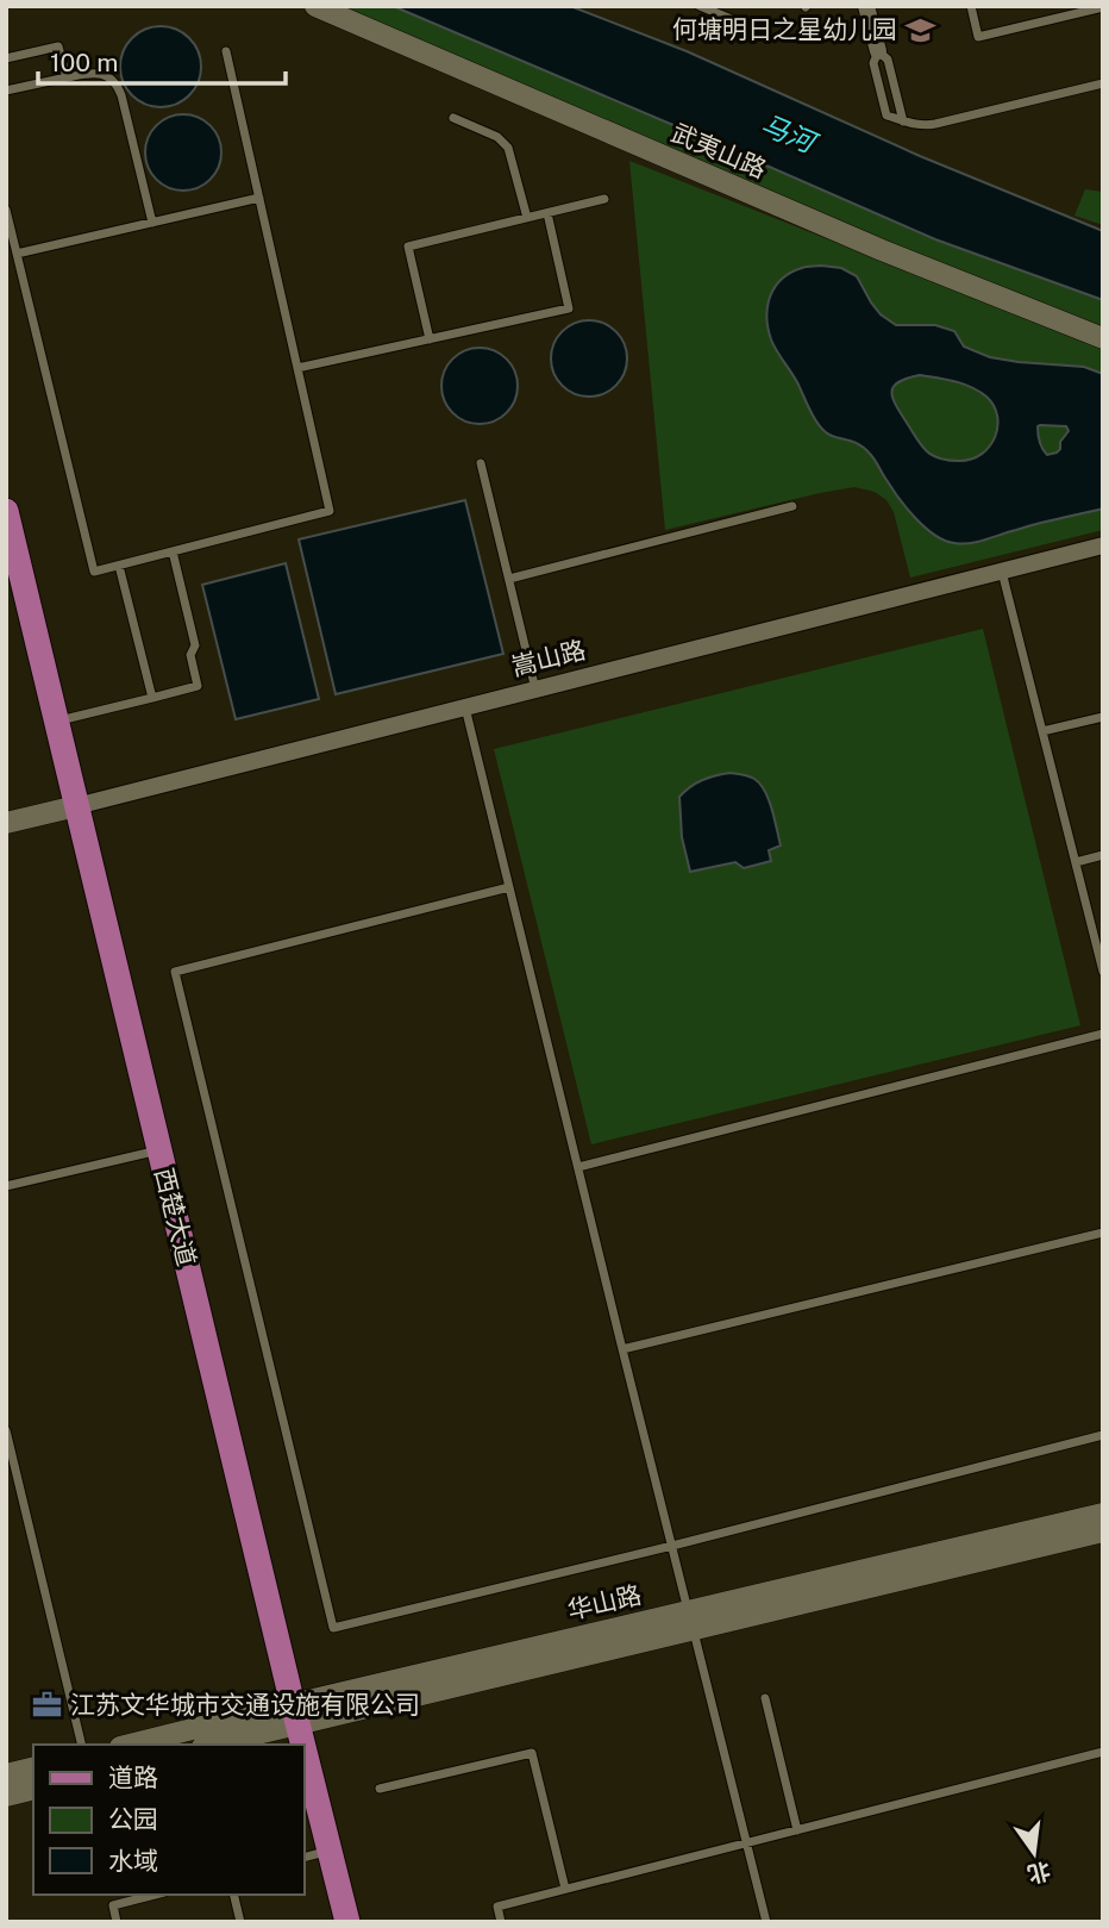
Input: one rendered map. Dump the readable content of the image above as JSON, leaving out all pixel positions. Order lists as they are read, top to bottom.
{
  "streets": {
    "main road": ["西楚大道"],
    "street": ["武夷山路", "嵩山路", "华山路"]
  },
  "crossings": [
    ["嵩山路", "西楚大道"],
    ["西楚大道", "华山路"]
  ],
  "water": ["马河"],
  "places": {
    "school or university": ["何塘明日之星幼儿园"],
    "office": ["江苏文华城市交通设施有限公司"]
  },
  "legend": ["道路", "公园", "水域"],
  "scale_bar": "100 m",
  "north": "bottom"
}
